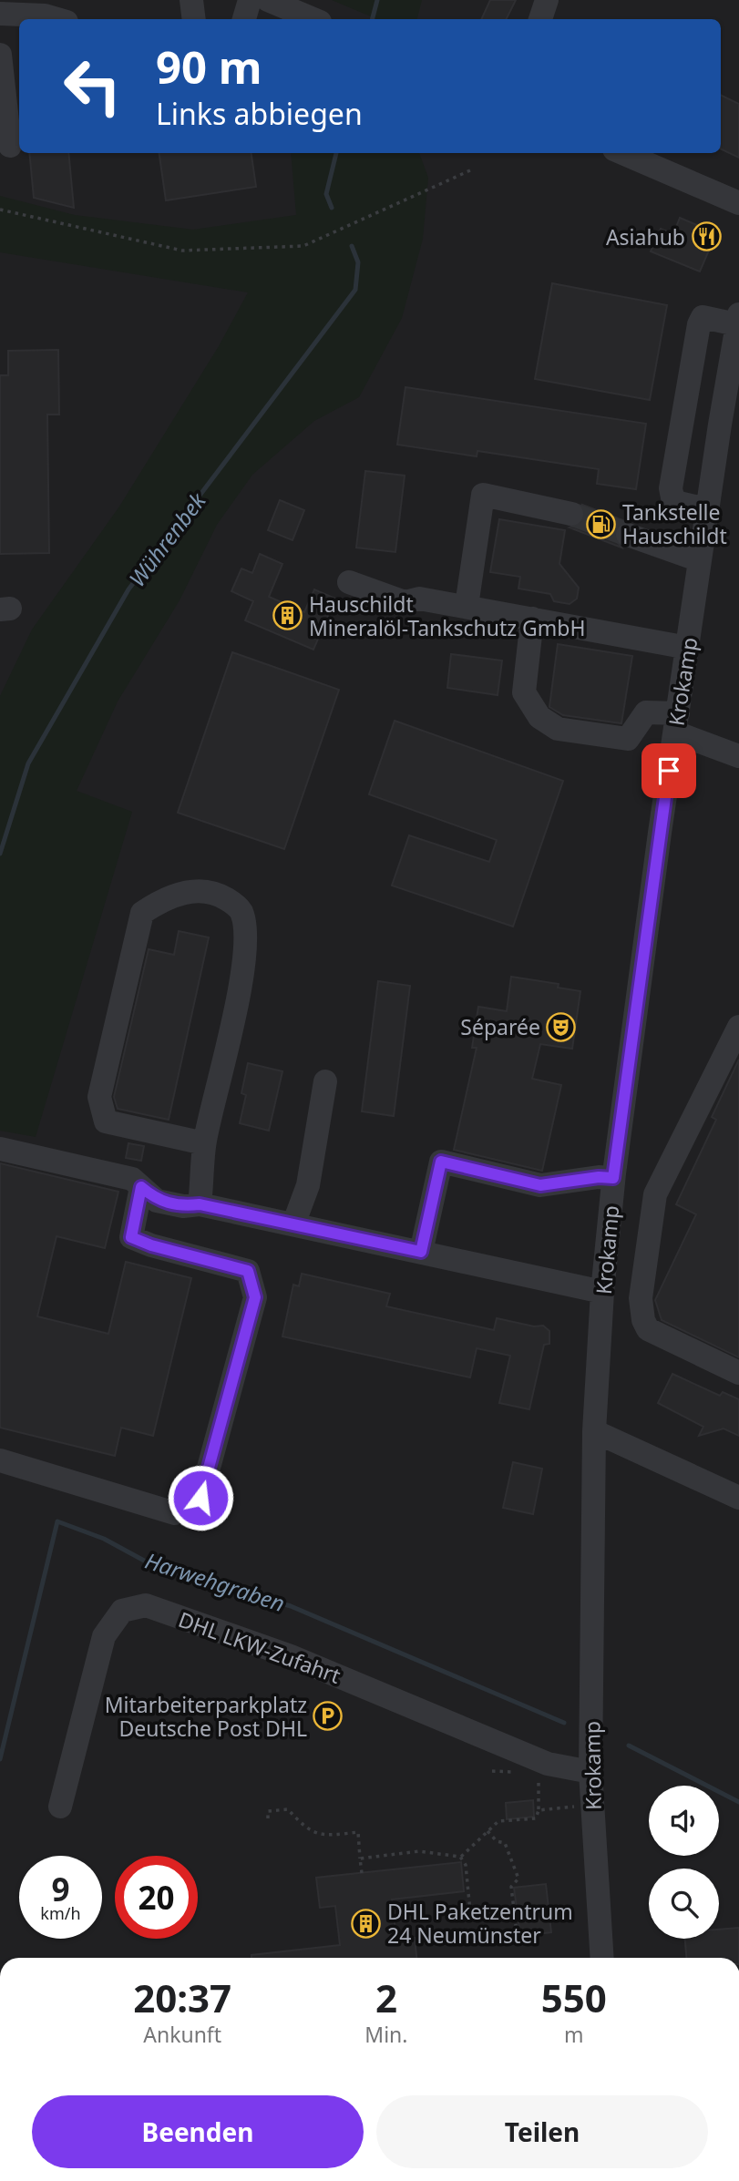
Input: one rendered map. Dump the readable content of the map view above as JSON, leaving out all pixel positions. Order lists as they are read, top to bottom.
{
  "streets": {
    "street": ["Krokamp", "DHL LKW-Zufahrt"]
  },
  "crossings": [
    ["Krokamp", "DHL LKW-Zufahrt"]
  ],
  "water": ["Wührenbek", "Harwehgraben"],
  "places": {
    "restaurant": ["Asiahub"],
    "fuel station": ["Tankstelle Hauschildt"],
    "building": ["Hauschildt Mineralöl-Tankschutz GmbH", "DHL Paketzentrum 24 Neumünster"],
    "theatre": ["Séparée"],
    "parking": ["Mitarbeiterparkplatz Deutsche Post DHL"]
  },
  "page": {
    "turn": ["90 m", "Links abbiegen"],
    "speed": "9 km/h",
    "limit": "20",
    "eta": [
      "20:37",
      "Ankunft",
      "2",
      "Min.",
      "550",
      "m"
    ],
    "buttons": ["Beenden", "Teilen"]
  }
}
